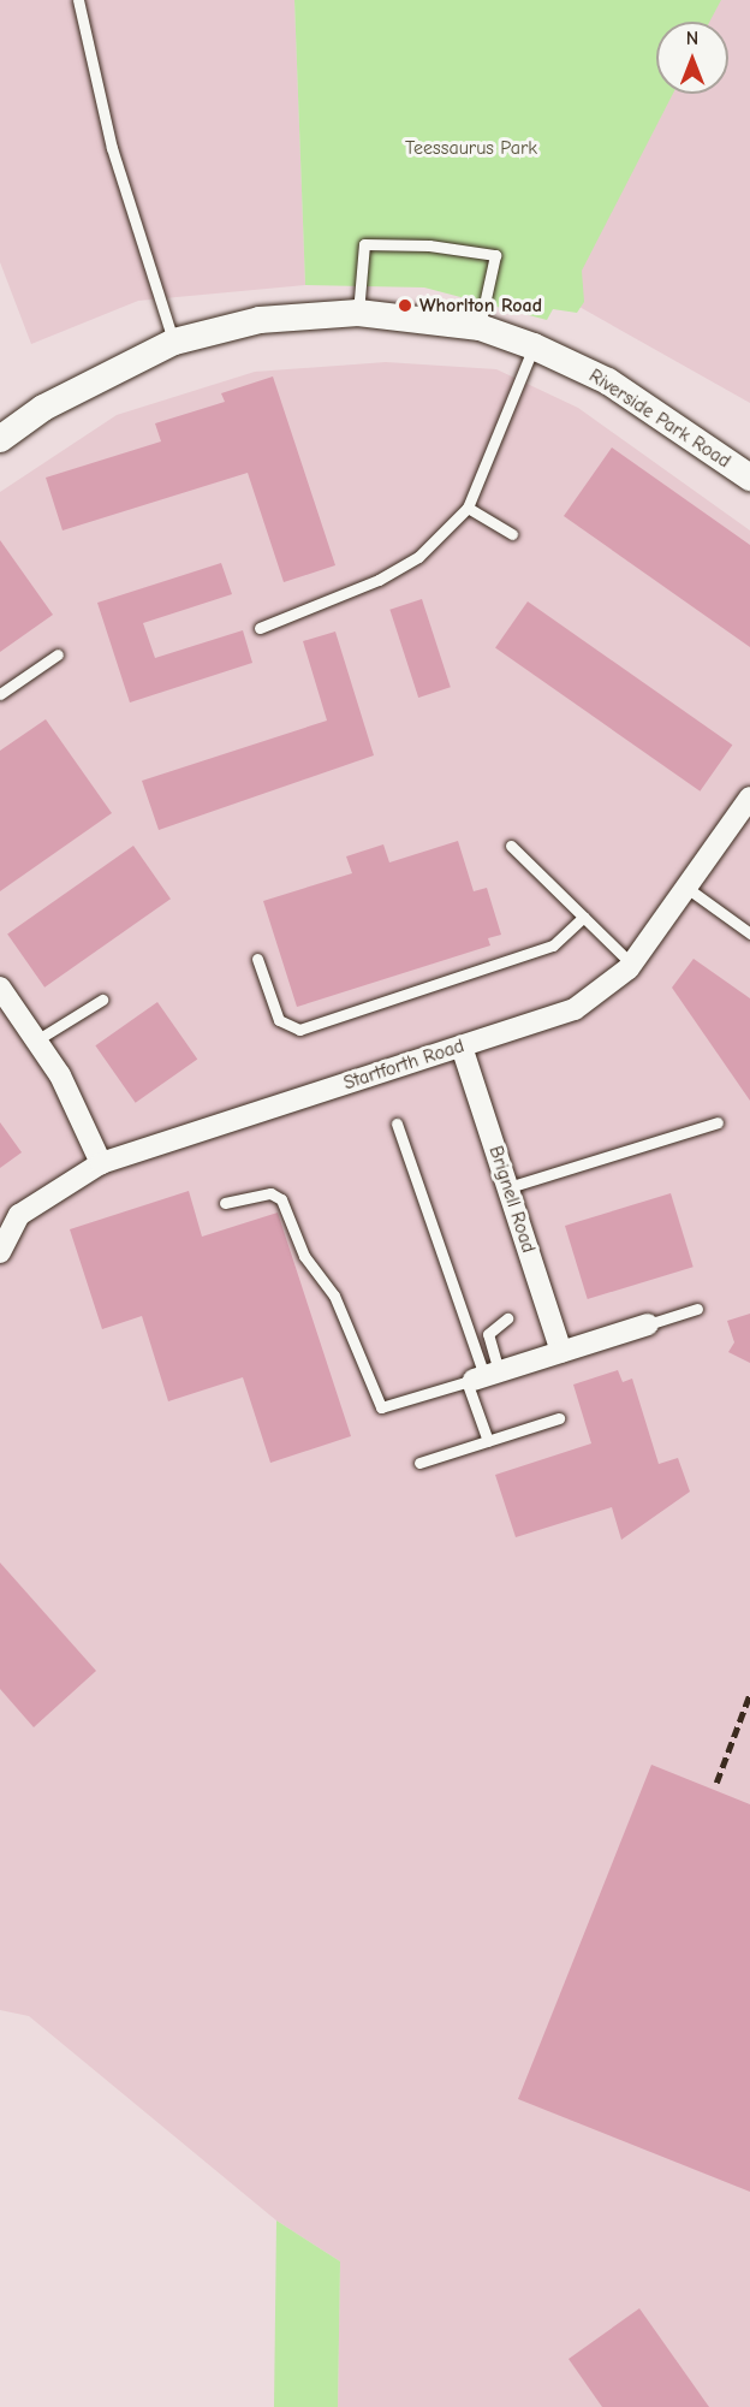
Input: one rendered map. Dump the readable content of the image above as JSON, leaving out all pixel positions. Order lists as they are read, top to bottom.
{
  "streets": {
    "street": ["Riverside Park Road", "Startforth Road", "Brignell Road"]
  },
  "crossings": [
    ["Startforth Road", "Brignell Road"]
  ],
  "parks": ["Teessaurus Park"],
  "places": ["Whorlton Road"],
  "north": "top"
}
